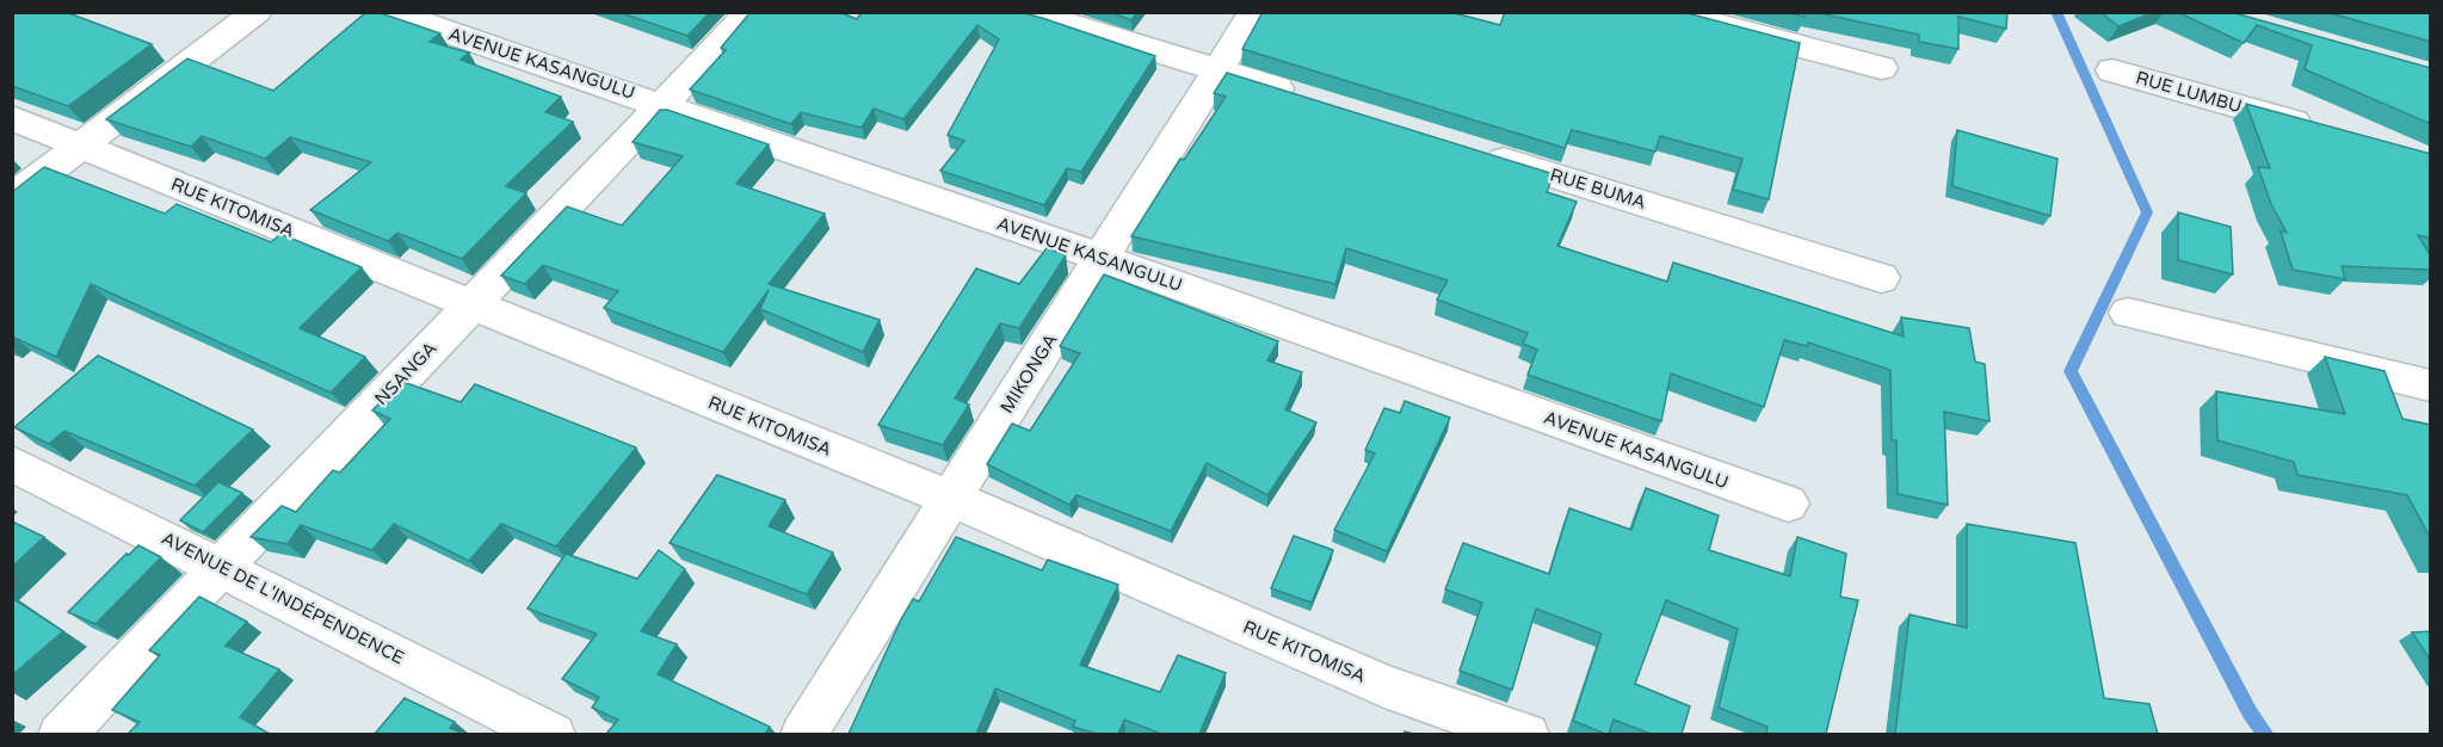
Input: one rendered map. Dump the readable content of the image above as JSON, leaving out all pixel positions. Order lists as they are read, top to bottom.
{
  "streets": {
    "street": [
      "AVENUE KASANGULU",
      "RUE LUMBU",
      "RUE BUMA",
      "RUE KITOMISA",
      "NSANGA",
      "MIKONGA",
      "AVENUE DE L'INDÉPENDENCE"
    ]
  },
  "crossings": [
    ["AVENUE KASANGULU", "NSANGA"],
    ["AVENUE KASANGULU", "MIKONGA"],
    ["RUE KITOMISA", "NSANGA"],
    ["RUE KITOMISA", "MIKONGA"],
    ["NSANGA", "AVENUE DE L'INDÉPENDENCE"]
  ]
}
